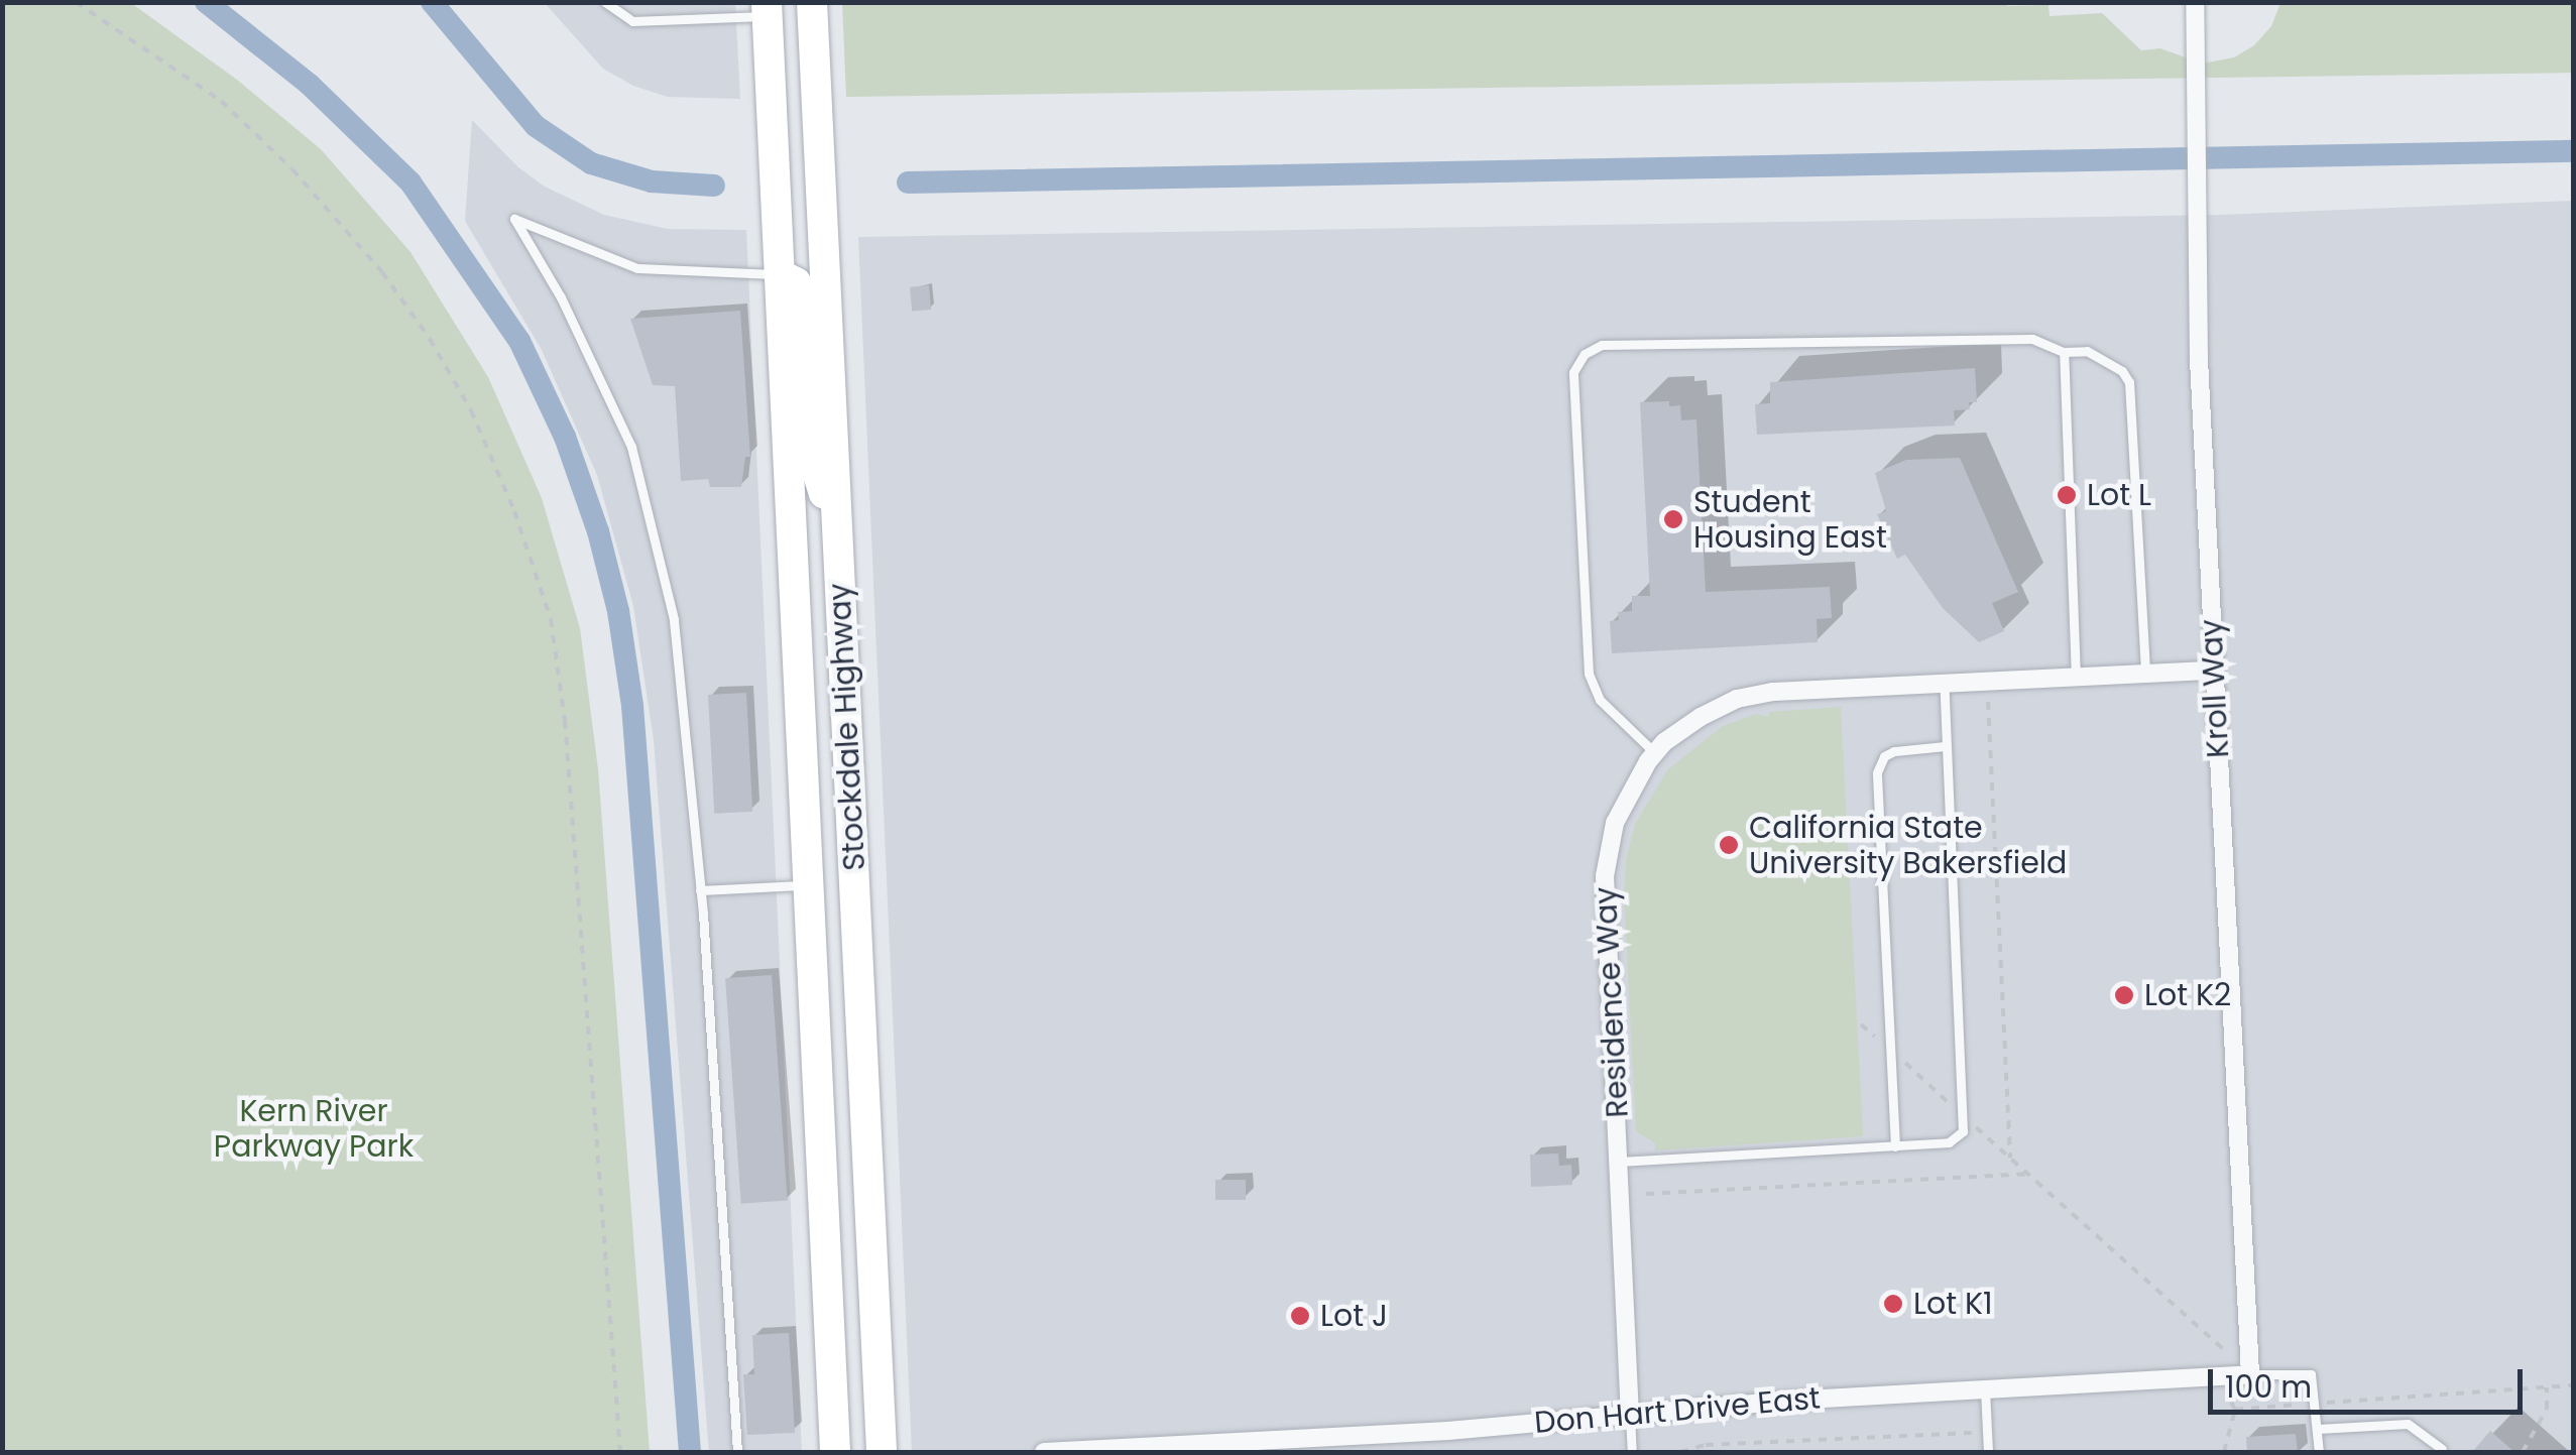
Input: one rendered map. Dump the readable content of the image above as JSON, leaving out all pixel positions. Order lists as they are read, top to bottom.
{
  "streets": {
    "main road": ["Stockdale Highway"],
    "street": ["Kroll Way", "Residence Way", "Don Hart Drive East"]
  },
  "crossings": [
    ["Kroll Way", "Residence Way"],
    ["Kroll Way", "Don Hart Drive East"],
    ["Residence Way", "Don Hart Drive East"]
  ],
  "parks": ["Kern River Parkway Park"],
  "places": [
    "Lot L",
    "Student Housing East",
    "California State University Bakersfield",
    "Lot K2",
    "Lot K1",
    "Lot J"
  ],
  "scale_bar": "100 m"
}
